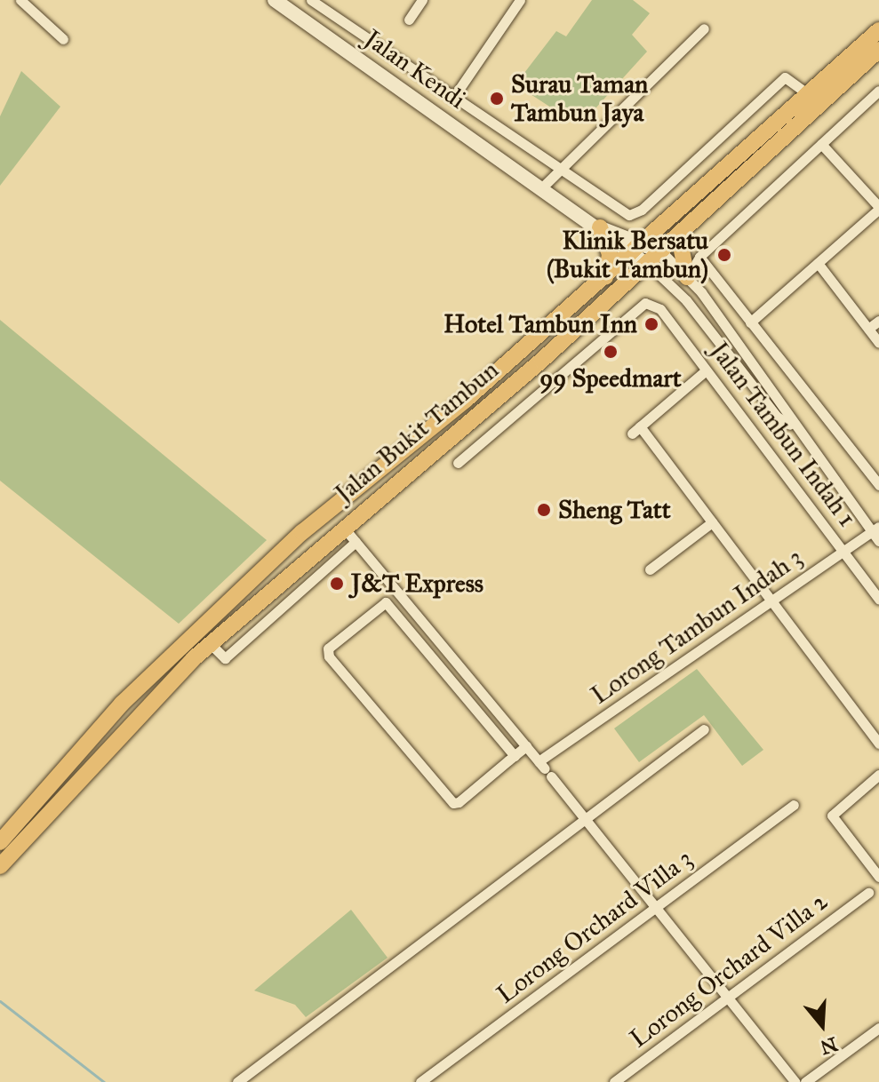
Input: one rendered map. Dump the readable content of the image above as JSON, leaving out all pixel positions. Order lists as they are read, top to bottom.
{
  "streets": {
    "main road": ["Jalan Bukit Tambun"],
    "street": [
      "Jalan Kendi",
      "Jalan Tambun Indah 1",
      "Lorong Tambun Indah 3",
      "Lorong Orchard Villa 3",
      "Lorong Orchard Villa 2"
    ]
  },
  "crossings": [
    ["Jalan Kendi", "Jalan Bukit Tambun"],
    ["Jalan Kendi", "Jalan Tambun Indah 1"],
    ["Jalan Bukit Tambun", "Jalan Tambun Indah 1"],
    ["Jalan Tambun Indah 1", "Lorong Tambun Indah 3"]
  ],
  "places": [
    "Surau Taman Tambun Jaya",
    "Klinik Bersatu (Bukit Tambun)",
    "Hotel Tambun Inn",
    "99 Speedmart",
    "Sheng Tatt",
    "J&T Express"
  ],
  "north": "bottom"
}
